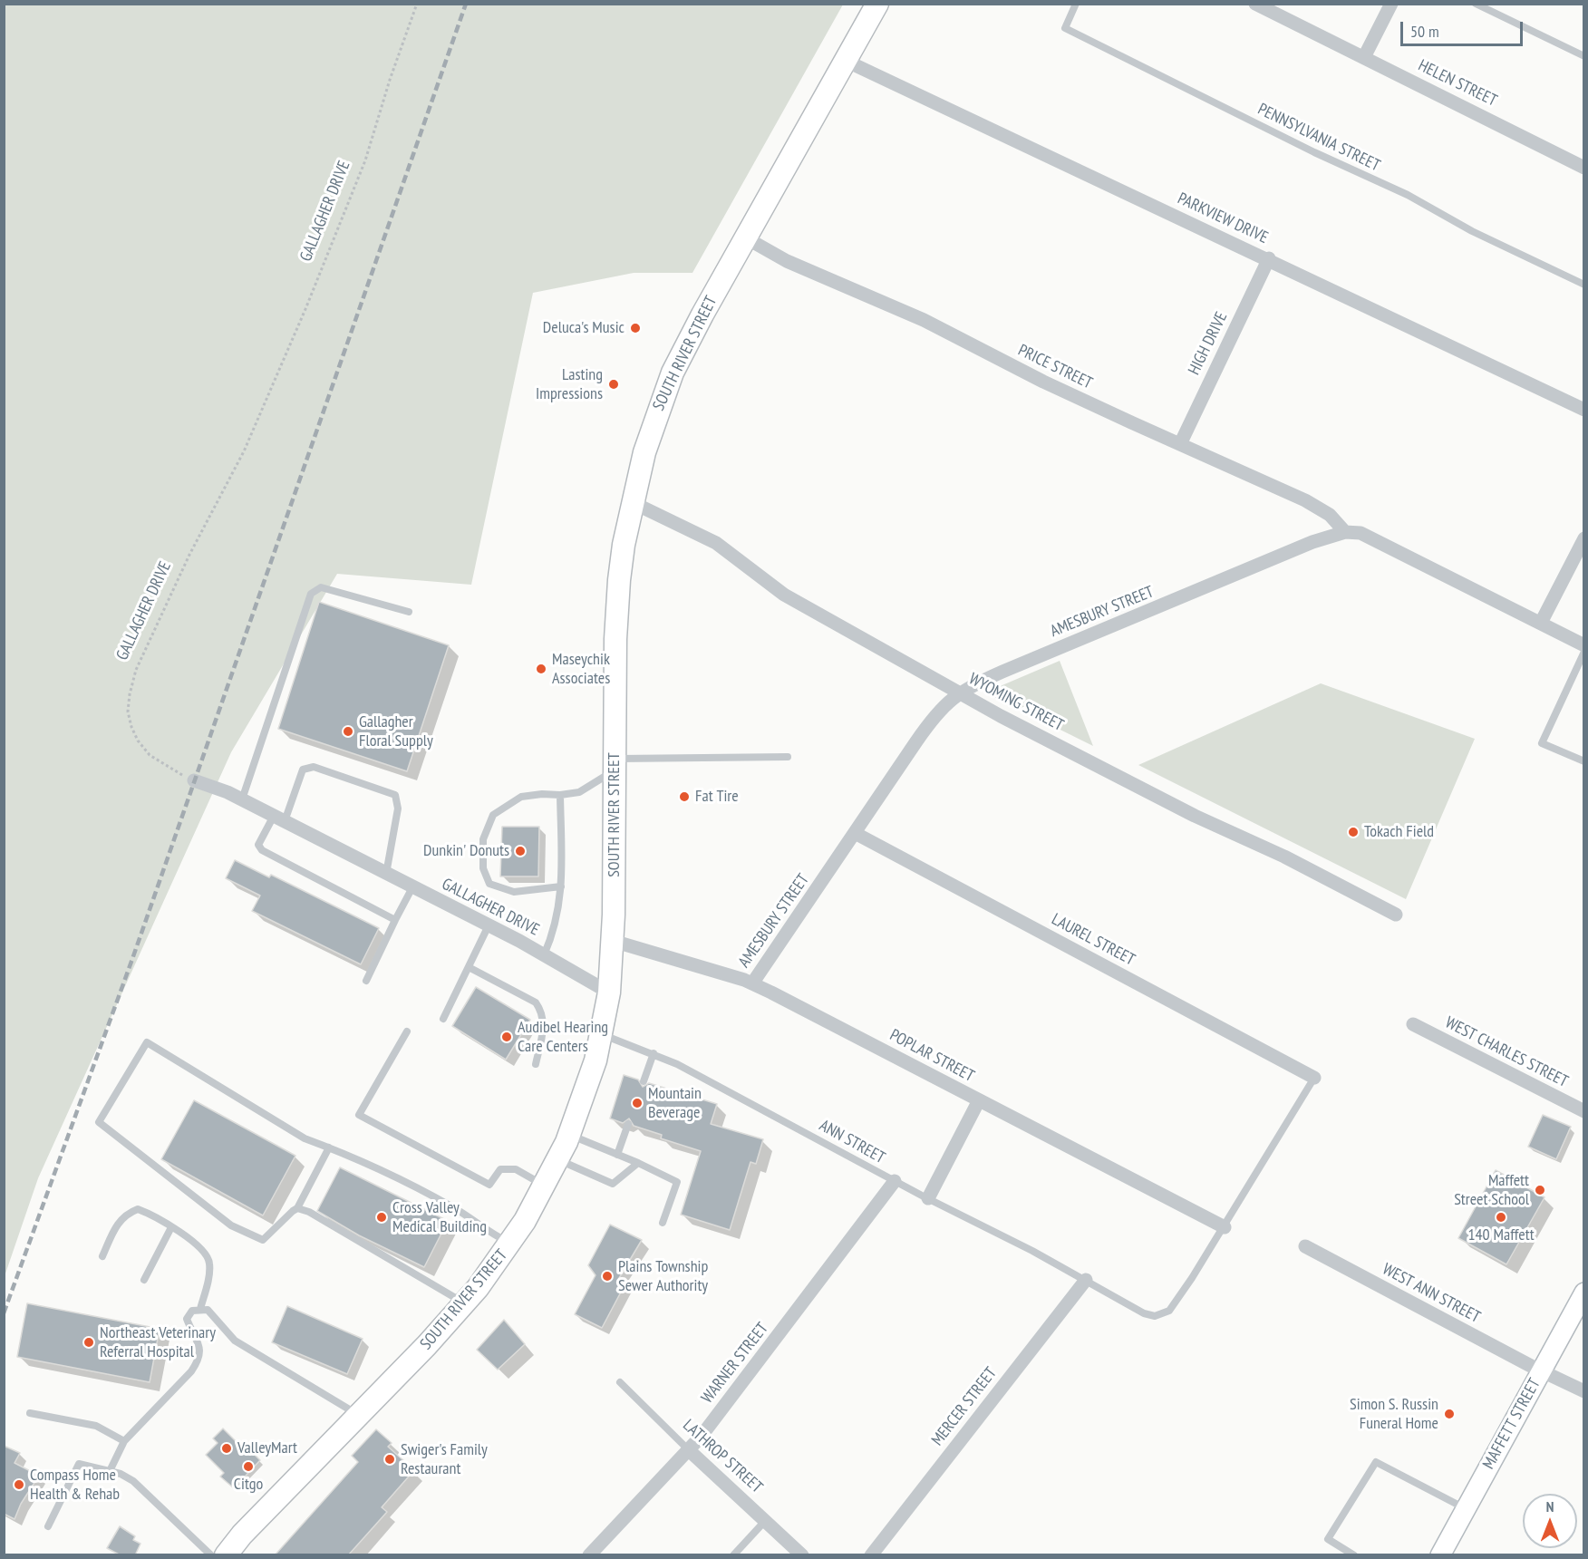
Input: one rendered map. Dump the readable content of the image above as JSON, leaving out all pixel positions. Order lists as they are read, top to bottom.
{
  "streets": {
    "main road": ["SOUTH RIVER STREET", "MAFFETT STREET"],
    "street": [
      "HELEN STREET",
      "GALLAGHER DRIVE",
      "PARKVIEW DRIVE",
      "HIGH DRIVE",
      "PRICE STREET",
      "AMESBURY STREET",
      "WYOMING STREET",
      "LAUREL STREET",
      "WEST CHARLES STREET",
      "POPLAR STREET",
      "WEST ANN STREET",
      "WARNER STREET",
      "MERCER STREET",
      "LATHROP STREET"
    ],
    "lane": ["PENNSYLVANIA STREET", "ANN STREET"]
  },
  "crossings": [
    ["GALLAGHER DRIVE", "SOUTH RIVER STREET"],
    ["PARKVIEW DRIVE", "HIGH DRIVE"],
    ["PARKVIEW DRIVE", "SOUTH RIVER STREET"],
    ["HIGH DRIVE", "PRICE STREET"],
    ["SOUTH RIVER STREET", "PRICE STREET"],
    ["SOUTH RIVER STREET", "WYOMING STREET"],
    ["SOUTH RIVER STREET", "POPLAR STREET"],
    ["SOUTH RIVER STREET", "ANN STREET"],
    ["PRICE STREET", "AMESBURY STREET"],
    ["AMESBURY STREET", "WYOMING STREET"],
    ["AMESBURY STREET", "LAUREL STREET"],
    ["AMESBURY STREET", "POPLAR STREET"],
    ["POPLAR STREET", "ANN STREET"],
    ["ANN STREET", "WARNER STREET"],
    ["ANN STREET", "MERCER STREET"],
    ["WEST ANN STREET", "MAFFETT STREET"],
    ["WARNER STREET", "LATHROP STREET"]
  ],
  "places": [
    "Deluca's Music",
    "Lasting Impressions",
    "Maseychik Associates",
    "Gallagher Floral Supply",
    "Fat Tire",
    "Tokach Field",
    "Dunkin' Donuts",
    "Audibel Hearing Care Centers",
    "Mountain Beverage",
    "Maffett Street School",
    "Cross Valley Medical Building",
    "140 Maffett",
    "Plains Township Sewer Authority",
    "Northeast Veterinary Referral Hospital",
    "Simon S. Russin Funeral Home",
    "ValleyMart",
    "Swiger's Family Restaurant",
    "Citgo",
    "Compass Home Health & Rehab"
  ],
  "scale_bar": "50 m",
  "north": "top"
}
